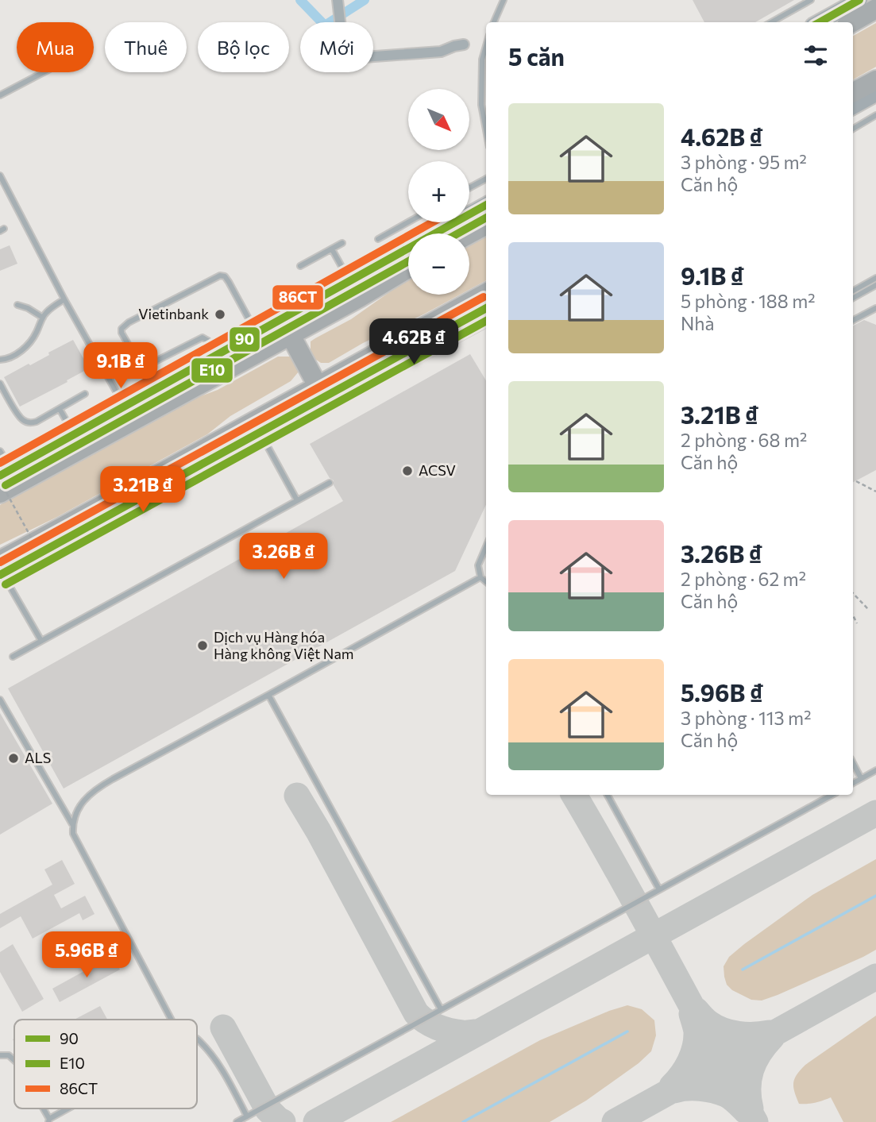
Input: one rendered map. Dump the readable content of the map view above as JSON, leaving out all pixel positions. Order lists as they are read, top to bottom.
{
  "places": [
    "Vietinbank",
    "ACSV",
    "Dịch vụ Hàng hóa Hàng không Việt Nam",
    "ALS"
  ],
  "lines": ["transit line 90", "transit line E10", "transit line 86CT"],
  "legend": ["90", "E10", "86CT"],
  "north": "bottom right",
  "page": {
    "chip": [
      "Mua",
      "Thuê",
      "Bộ lọc",
      "Mới"
    ],
    "heading": "5 căn",
    "map_buttons": ["+", "−"],
    "list": [
      {
        "name": "4.62B ₫",
        "note": "3 phòng · 95 m² · Căn hộ"
      },
      {
        "name": "9.1B ₫",
        "note": "5 phòng · 188 m² · Nhà"
      },
      {
        "name": "3.21B ₫",
        "note": "2 phòng · 68 m² · Căn hộ"
      },
      {
        "name": "3.26B ₫",
        "note": "2 phòng · 62 m² · Căn hộ"
      },
      {
        "name": "5.96B ₫",
        "note": "3 phòng · 113 m² · Căn hộ"
      }
    ],
    "price": [
      "4.62B ₫",
      "9.1B ₫",
      "3.21B ₫",
      "3.26B ₫",
      "5.96B ₫"
    ]
  }
}
